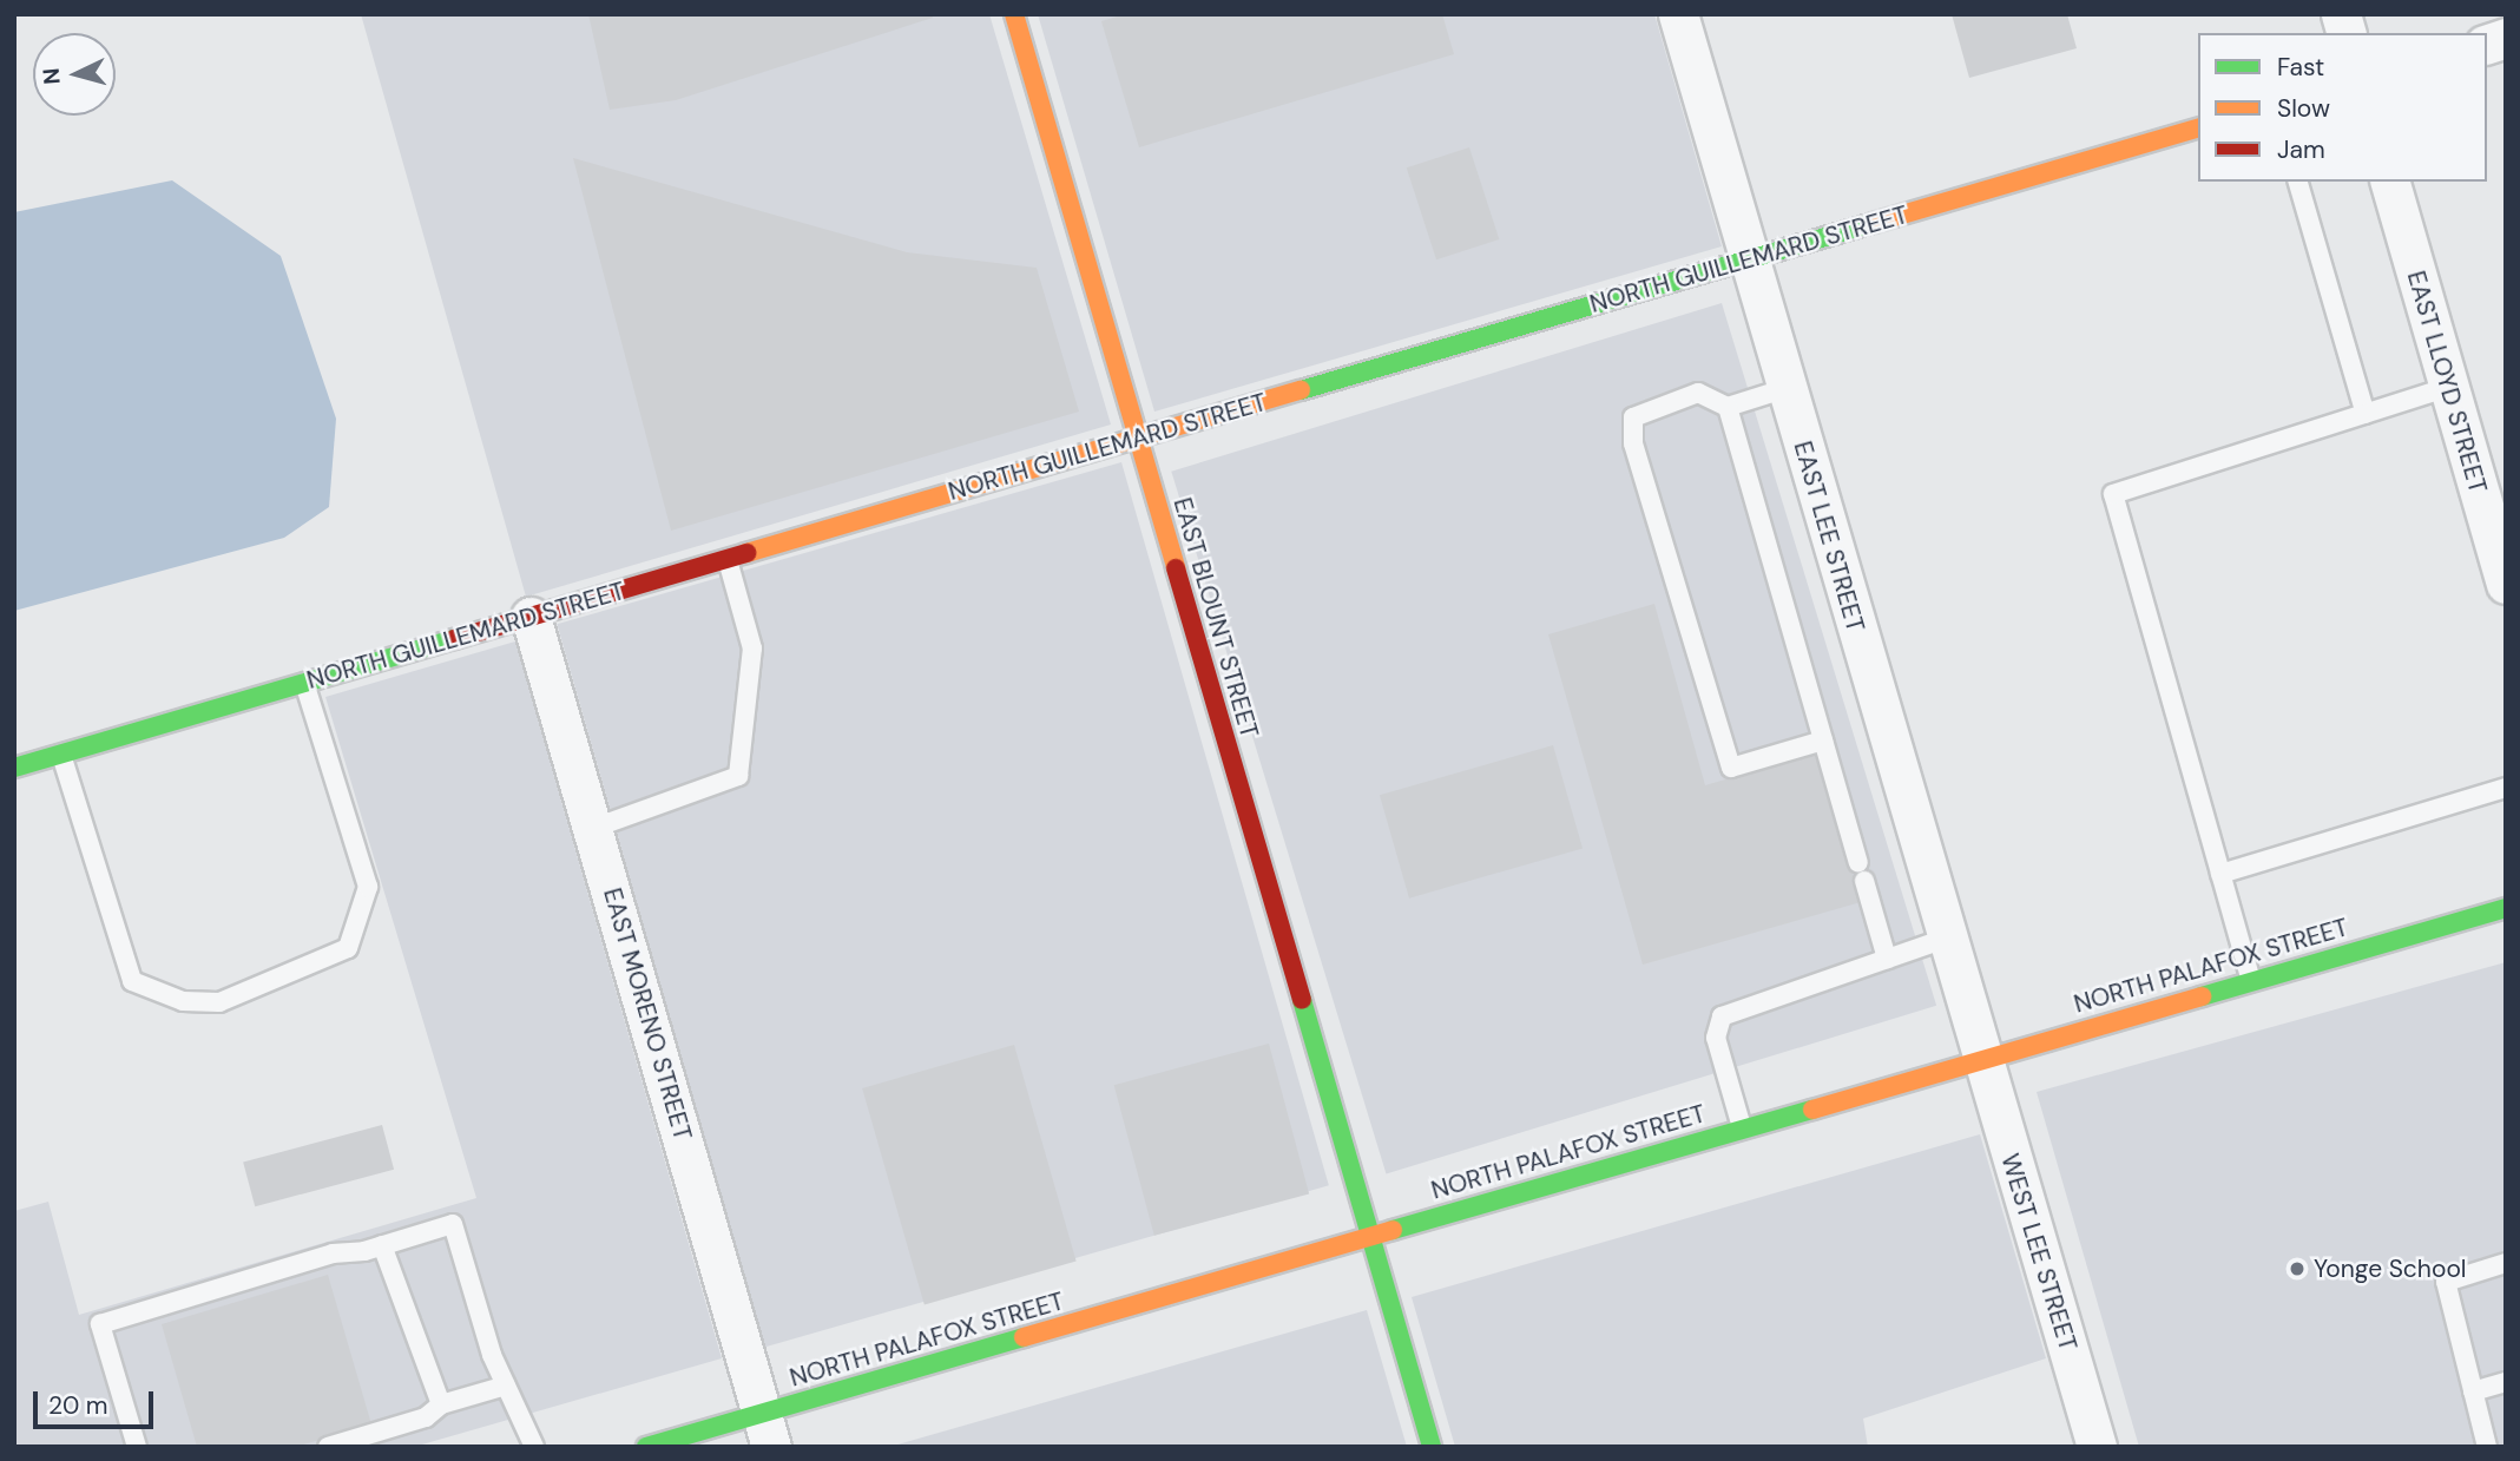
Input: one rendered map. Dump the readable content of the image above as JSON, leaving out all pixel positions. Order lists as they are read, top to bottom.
{
  "streets": {
    "street": [
      "NORTH GUILLEMARD STREET",
      "EAST LLOYD STREET",
      "EAST LEE STREET",
      "EAST BLOUNT STREET",
      "NORTH PALAFOX STREET",
      "EAST MORENO STREET",
      "WEST LEE STREET"
    ]
  },
  "crossings": [
    ["NORTH GUILLEMARD STREET", "EAST LEE STREET"],
    ["NORTH GUILLEMARD STREET", "EAST BLOUNT STREET"],
    ["NORTH GUILLEMARD STREET", "EAST MORENO STREET"],
    ["EAST LEE STREET", "NORTH PALAFOX STREET"],
    ["EAST LEE STREET", "WEST LEE STREET"],
    ["EAST BLOUNT STREET", "NORTH PALAFOX STREET"],
    ["NORTH PALAFOX STREET", "EAST MORENO STREET"],
    ["NORTH PALAFOX STREET", "WEST LEE STREET"]
  ],
  "places": ["Yonge School"],
  "legend": ["Fast", "Slow", "Jam"],
  "scale_bar": "20 m",
  "north": "left"
}
